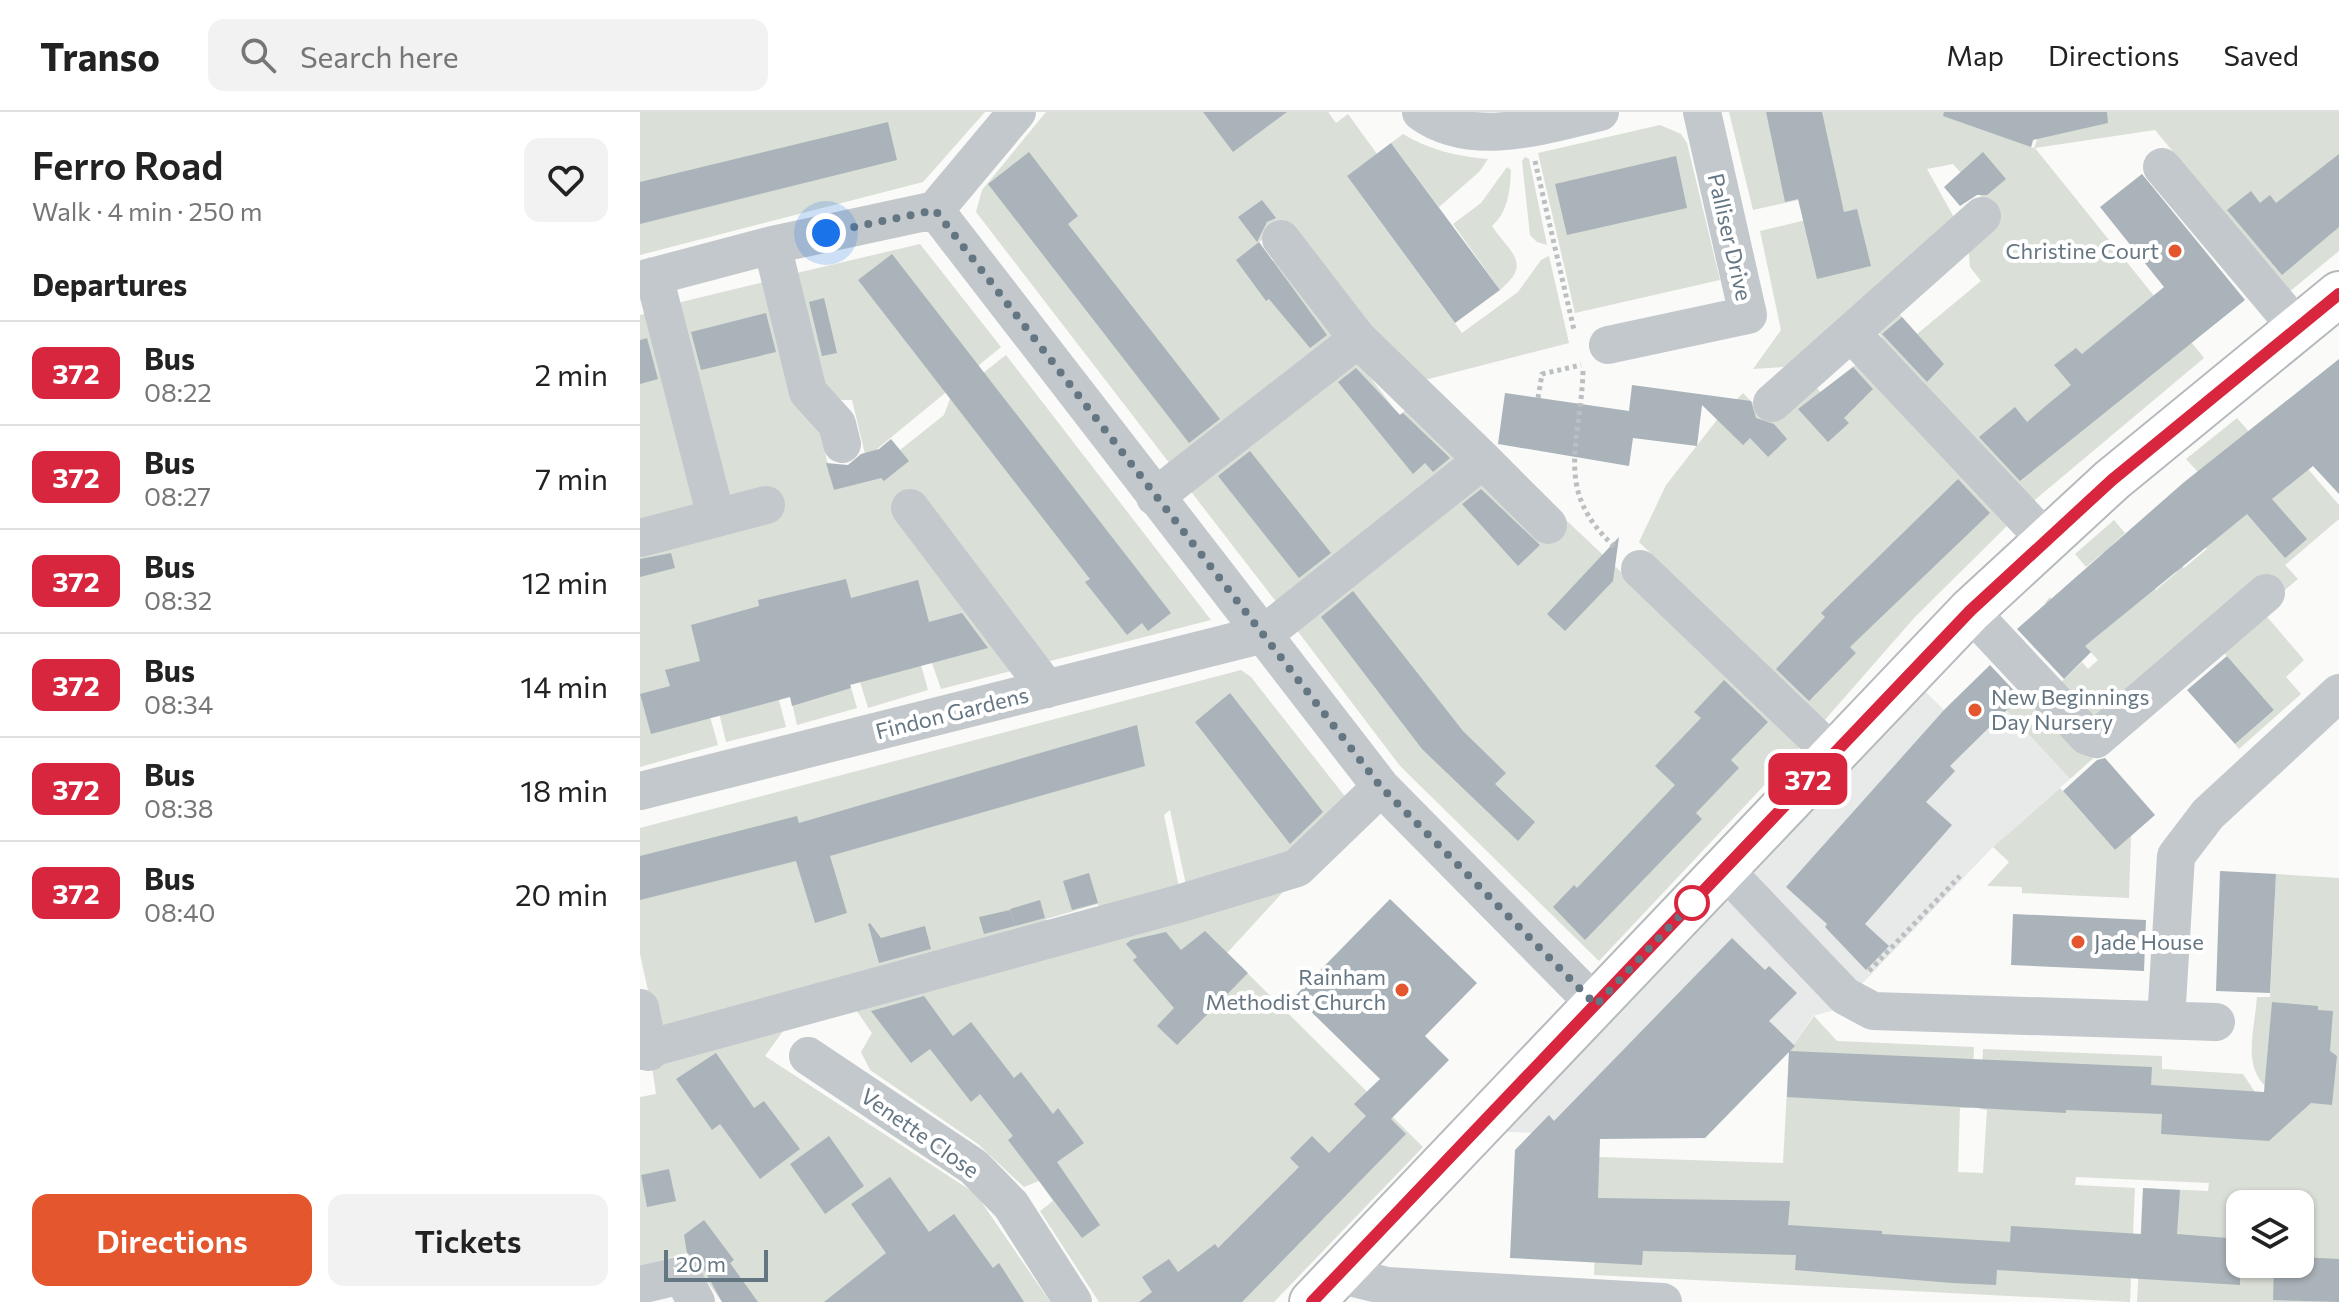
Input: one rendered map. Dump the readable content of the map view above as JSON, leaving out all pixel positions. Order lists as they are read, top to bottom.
{
  "streets": {
    "street": ["Palliser Drive", "Findon Gardens", "Venette Close"]
  },
  "places": [
    "Christine Court",
    "New Beginnings Day Nursery",
    "Jade House",
    "Rainham Methodist Church"
  ],
  "lines": ["bus line 372"],
  "scale_bar": "20 m",
  "page": {
    "header": "Transo",
    "search": "Search here",
    "nav": ["Map", "Directions", "Saved"],
    "heading": [
      ["Ferro Road", "Walk · 4 min · 250 m"],
      "Departures"
    ],
    "on_map": "372",
    "list": [
      {
        "mark": "372",
        "name": "Bus",
        "note": "08:22",
        "value": "2 min"
      },
      {
        "mark": "372",
        "name": "Bus",
        "note": "08:27",
        "value": "7 min"
      },
      {
        "mark": "372",
        "name": "Bus",
        "note": "08:32",
        "value": "12 min"
      },
      {
        "mark": "372",
        "name": "Bus",
        "note": "08:34",
        "value": "14 min"
      },
      {
        "mark": "372",
        "name": "Bus",
        "note": "08:38",
        "value": "18 min"
      },
      {
        "mark": "372",
        "name": "Bus",
        "note": "08:40",
        "value": "20 min"
      }
    ],
    "buttons": ["Directions", "Tickets"],
    "scale": "20 m"
  }
}
